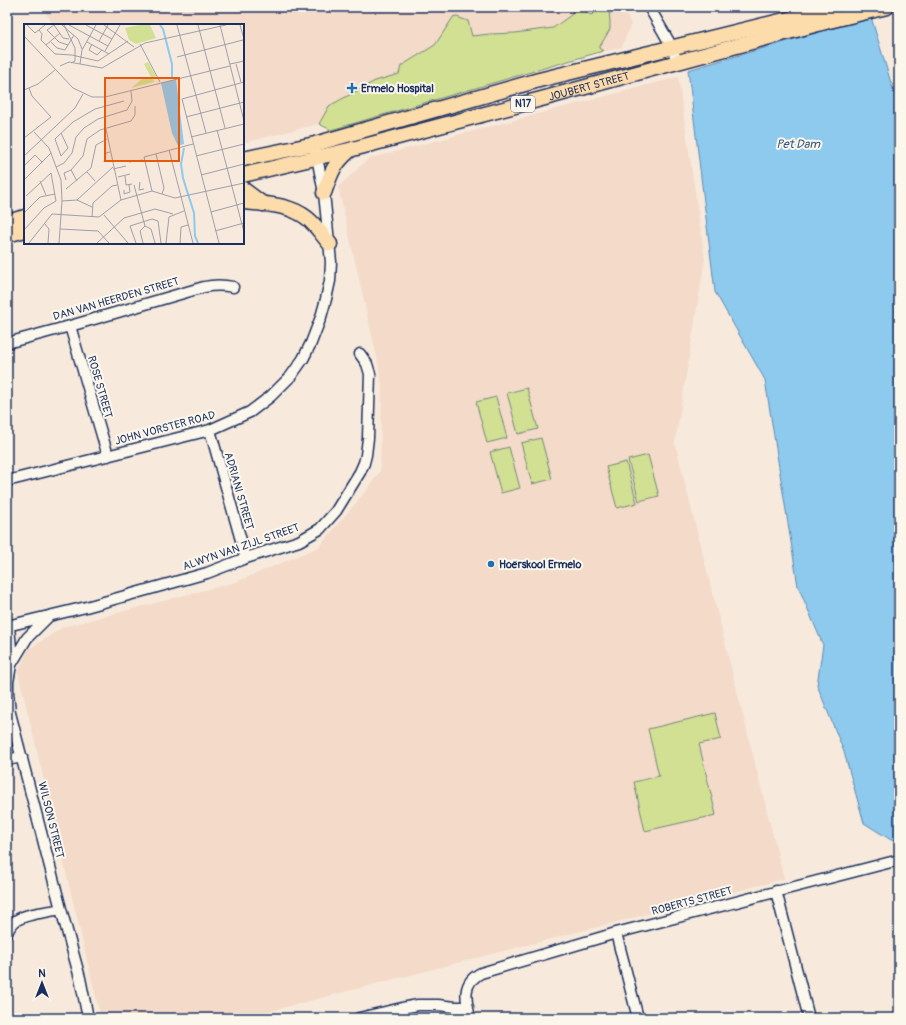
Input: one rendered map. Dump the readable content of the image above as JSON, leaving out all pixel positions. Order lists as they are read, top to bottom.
{
  "streets": {
    "highway": ["JOUBERT STREET", "N17"],
    "street": [
      "DAN VAN HEERDEN STREET",
      "ROSE STREET",
      "JOHN VORSTER ROAD",
      "ADRIANI STREET",
      "ALWYN VAN ZIJL STREET",
      "WILSON STREET",
      "ROBERTS STREET"
    ]
  },
  "crossings": [
    ["JOUBERT STREET", "JOHN VORSTER ROAD"],
    ["DAN VAN HEERDEN STREET", "ROSE STREET"],
    ["ROSE STREET", "JOHN VORSTER ROAD"],
    ["JOHN VORSTER ROAD", "ADRIANI STREET"],
    ["ADRIANI STREET", "ALWYN VAN ZIJL STREET"],
    ["ALWYN VAN ZIJL STREET", "WILSON STREET"]
  ],
  "water": ["Pet Dam"],
  "places": {
    "health": ["Ermelo Hospital"],
    "other": ["Hoërskool Ermelo"]
  },
  "north": "top"
}
